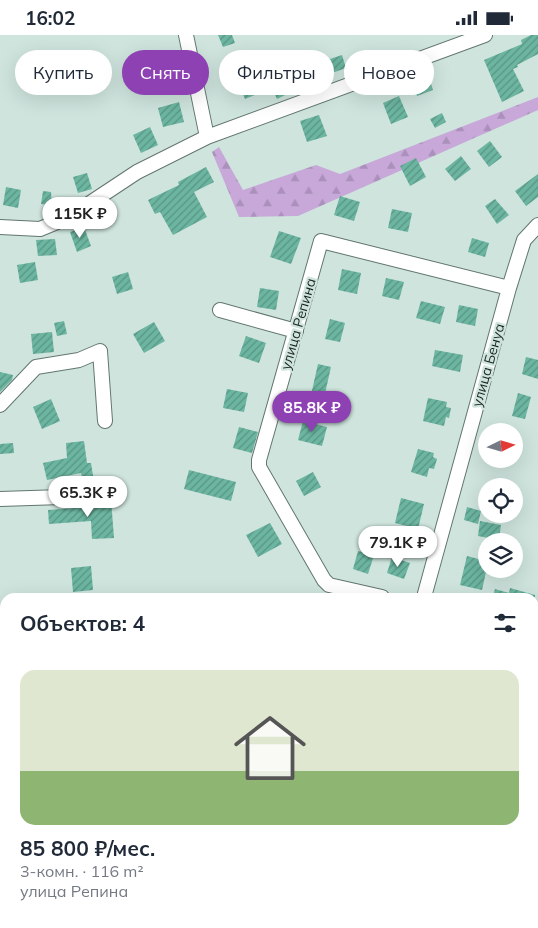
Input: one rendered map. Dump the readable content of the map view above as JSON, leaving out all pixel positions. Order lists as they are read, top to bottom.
{
  "streets": {
    "street": ["улица Репина", "улица Бенуа"]
  },
  "crossings": [
    ["улица Репина", "улица Бенуа"]
  ],
  "north": "right",
  "page": {
    "status": "16:02",
    "chip": [
      "Купить",
      "Снять",
      "Фильтры",
      "Новое"
    ],
    "price": [
      "115K ₽",
      "85.8K ₽",
      "65.3K ₽",
      "79.1K ₽"
    ],
    "heading": "Объектов: 4",
    "list": [
      {
        "name": "85 800 ₽/мес.",
        "note": "3-комн. · 116 m² · улица Репина"
      }
    ]
  }
}
